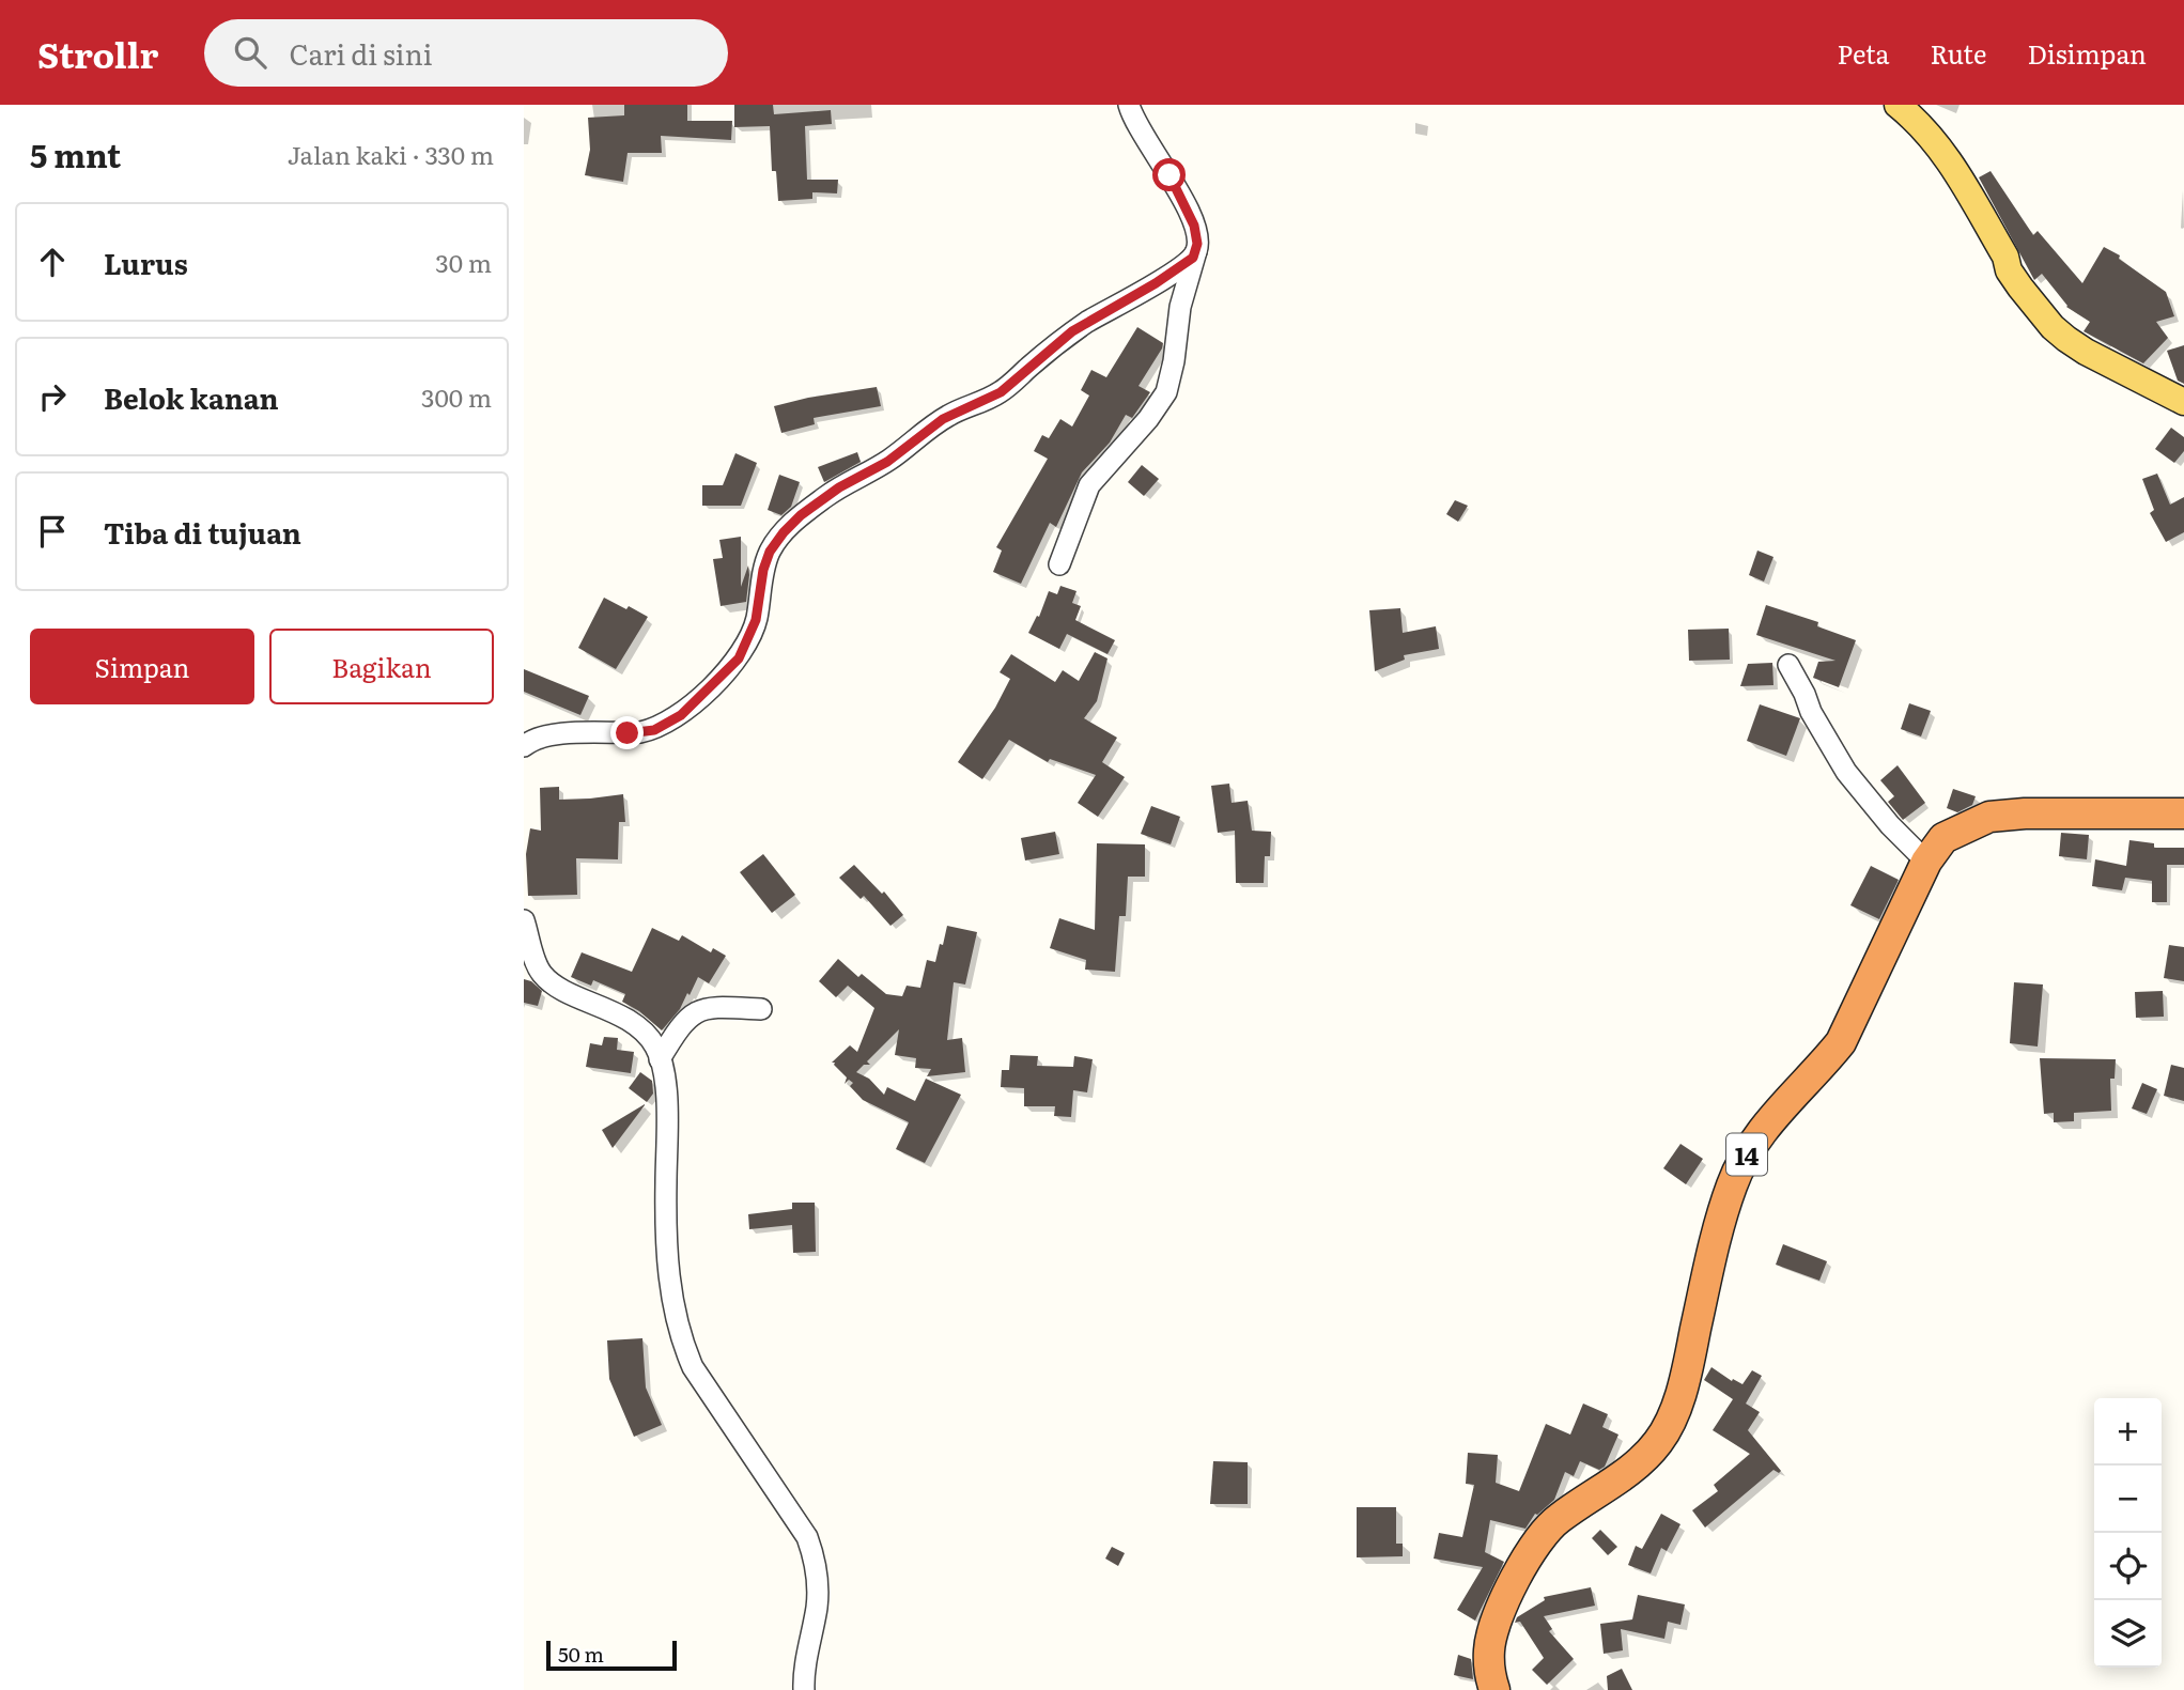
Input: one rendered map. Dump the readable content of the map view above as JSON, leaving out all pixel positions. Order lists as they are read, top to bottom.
{
  "streets": {
    "highway": ["14"]
  },
  "scale_bar": "50 m",
  "page": {
    "header": "Strollr",
    "search": "Cari di sini",
    "nav": ["Peta", "Rute", "Disimpan"],
    "heading": ["5 mnt", "Jalan kaki · 330 m"],
    "list": [
      ["Lurus", "30 m"],
      ["Belok kanan", "300 m"],
      "Tiba di tujuan"
    ],
    "buttons": ["Simpan", "Bagikan"],
    "map_buttons": ["+", "−"],
    "scale": "50 m"
  }
}
